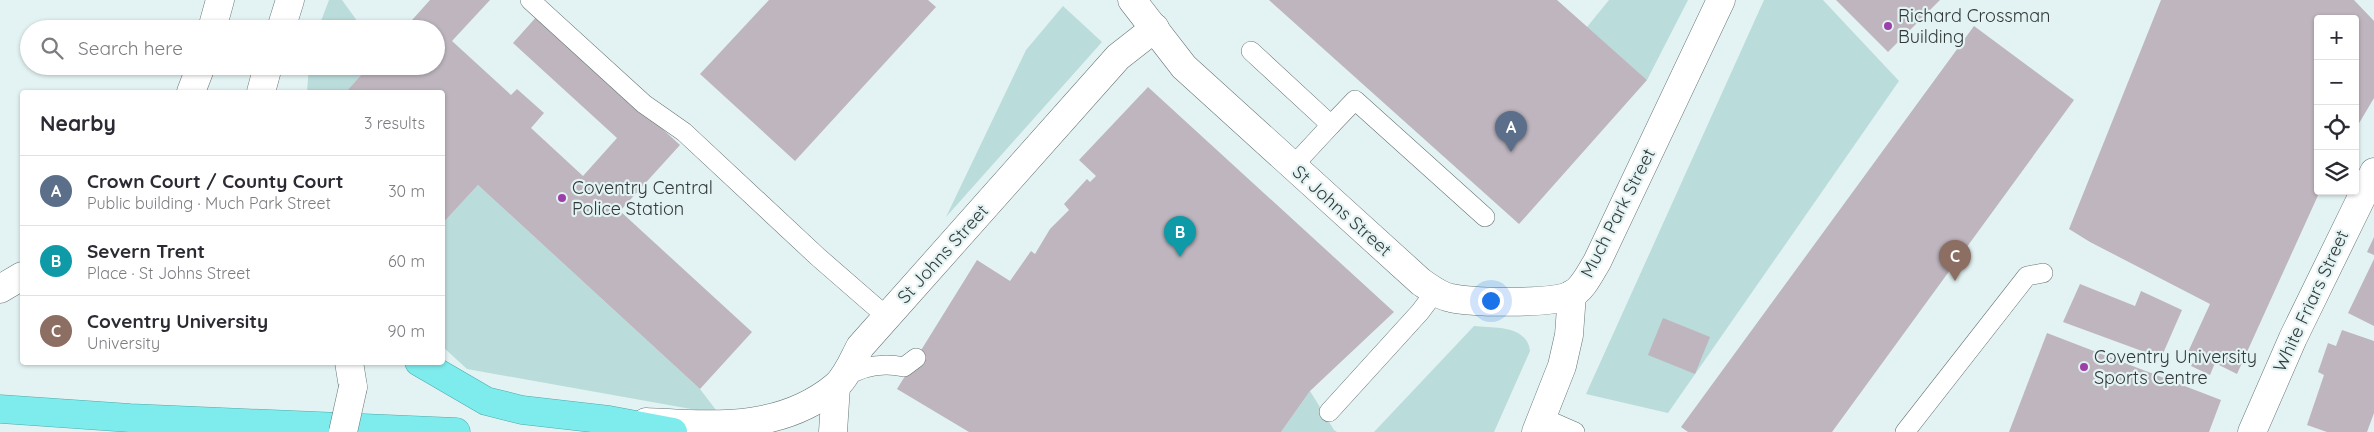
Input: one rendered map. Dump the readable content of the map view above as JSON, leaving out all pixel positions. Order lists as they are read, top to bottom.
{
  "streets": {
    "street": ["St Johns Street", "Much Park Street", "White Friars Street"]
  },
  "crossings": [
    ["St Johns Street", "Much Park Street"]
  ],
  "places": ["Richard Crossman Building", "Coventry Central Police Station", "Coventry University Sports Centre"],
  "page": {
    "map_buttons": ["+", "−"],
    "search": "Search here",
    "heading": ["Nearby", "3 results"],
    "pins": ["A", "B", "C"],
    "list": [
      {
        "mark": "A",
        "name": "Crown Court / County Court",
        "note": "Public building · Much Park Street",
        "value": "30 m"
      },
      {
        "mark": "B",
        "name": "Severn Trent",
        "note": "Place · St Johns Street",
        "value": "60 m"
      },
      {
        "mark": "C",
        "name": "Coventry University",
        "note": "University",
        "value": "90 m"
      }
    ]
  }
}
